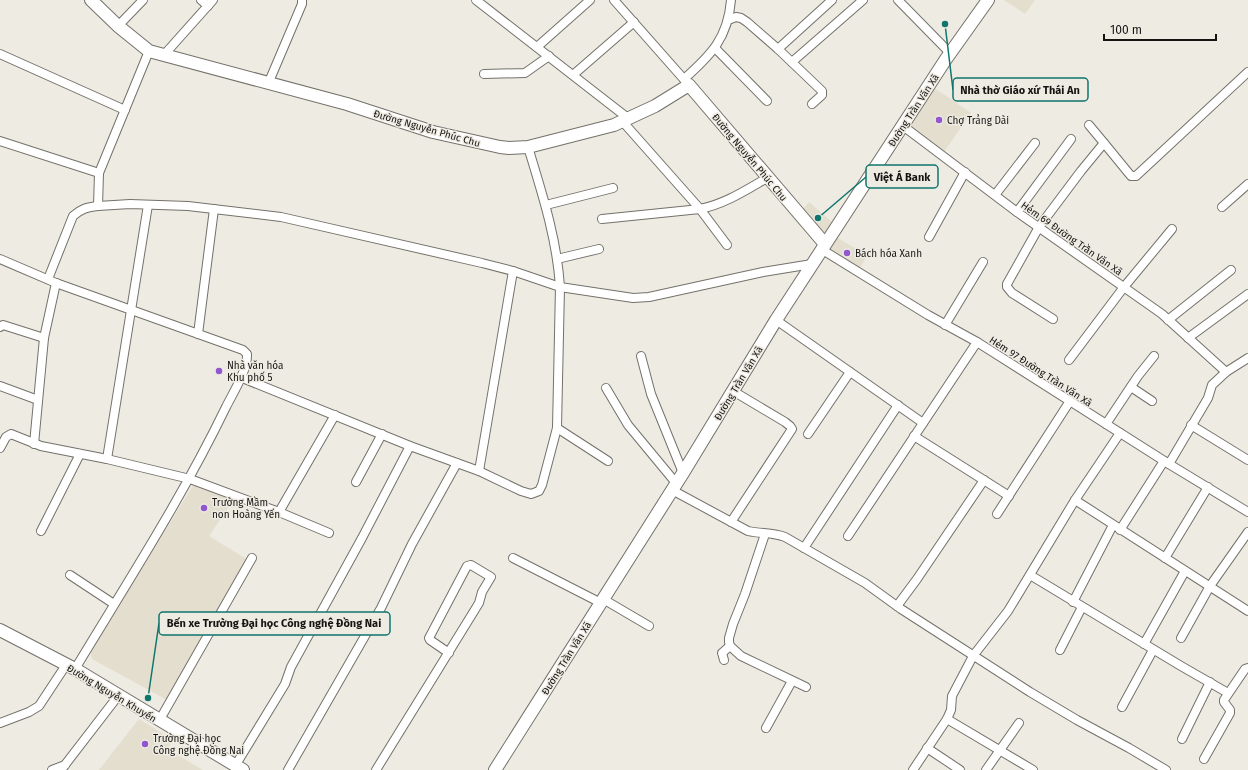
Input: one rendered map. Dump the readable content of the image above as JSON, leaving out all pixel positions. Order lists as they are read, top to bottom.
{
  "streets": {
    "street": [
      "Đường Trần Văn Xã",
      "Đường Nguyễn Phúc Chu",
      "Hẻm 69 Đường Trần Văn Xã",
      "Hẻm 97 Đường Trần Văn Xã",
      "Đường Nguyễn Khuyến"
    ]
  },
  "crossings": [
    ["Đường Trần Văn Xã", "Đường Nguyễn Phúc Chu"],
    ["Đường Trần Văn Xã", "Hẻm 69 Đường Trần Văn Xã"],
    ["Đường Trần Văn Xã", "Hẻm 97 Đường Trần Văn Xã"],
    ["Đường Nguyễn Phúc Chu", "Hẻm 97 Đường Trần Văn Xã"]
  ],
  "places": [
    "Nhà thờ Giáo xứ Thái An",
    "Chợ Trảng Dài",
    "Việt Á Bank",
    "Bách hóa Xanh",
    "Nhà văn hóa Khu phố 5",
    "Trường Mầm non Hoàng Yến",
    "Bến xe Trường Đại học Công nghệ Đồng Nai",
    "Trường Đại học Công nghệ Đồng Nai"
  ],
  "scale_bar": "100 m"
}
